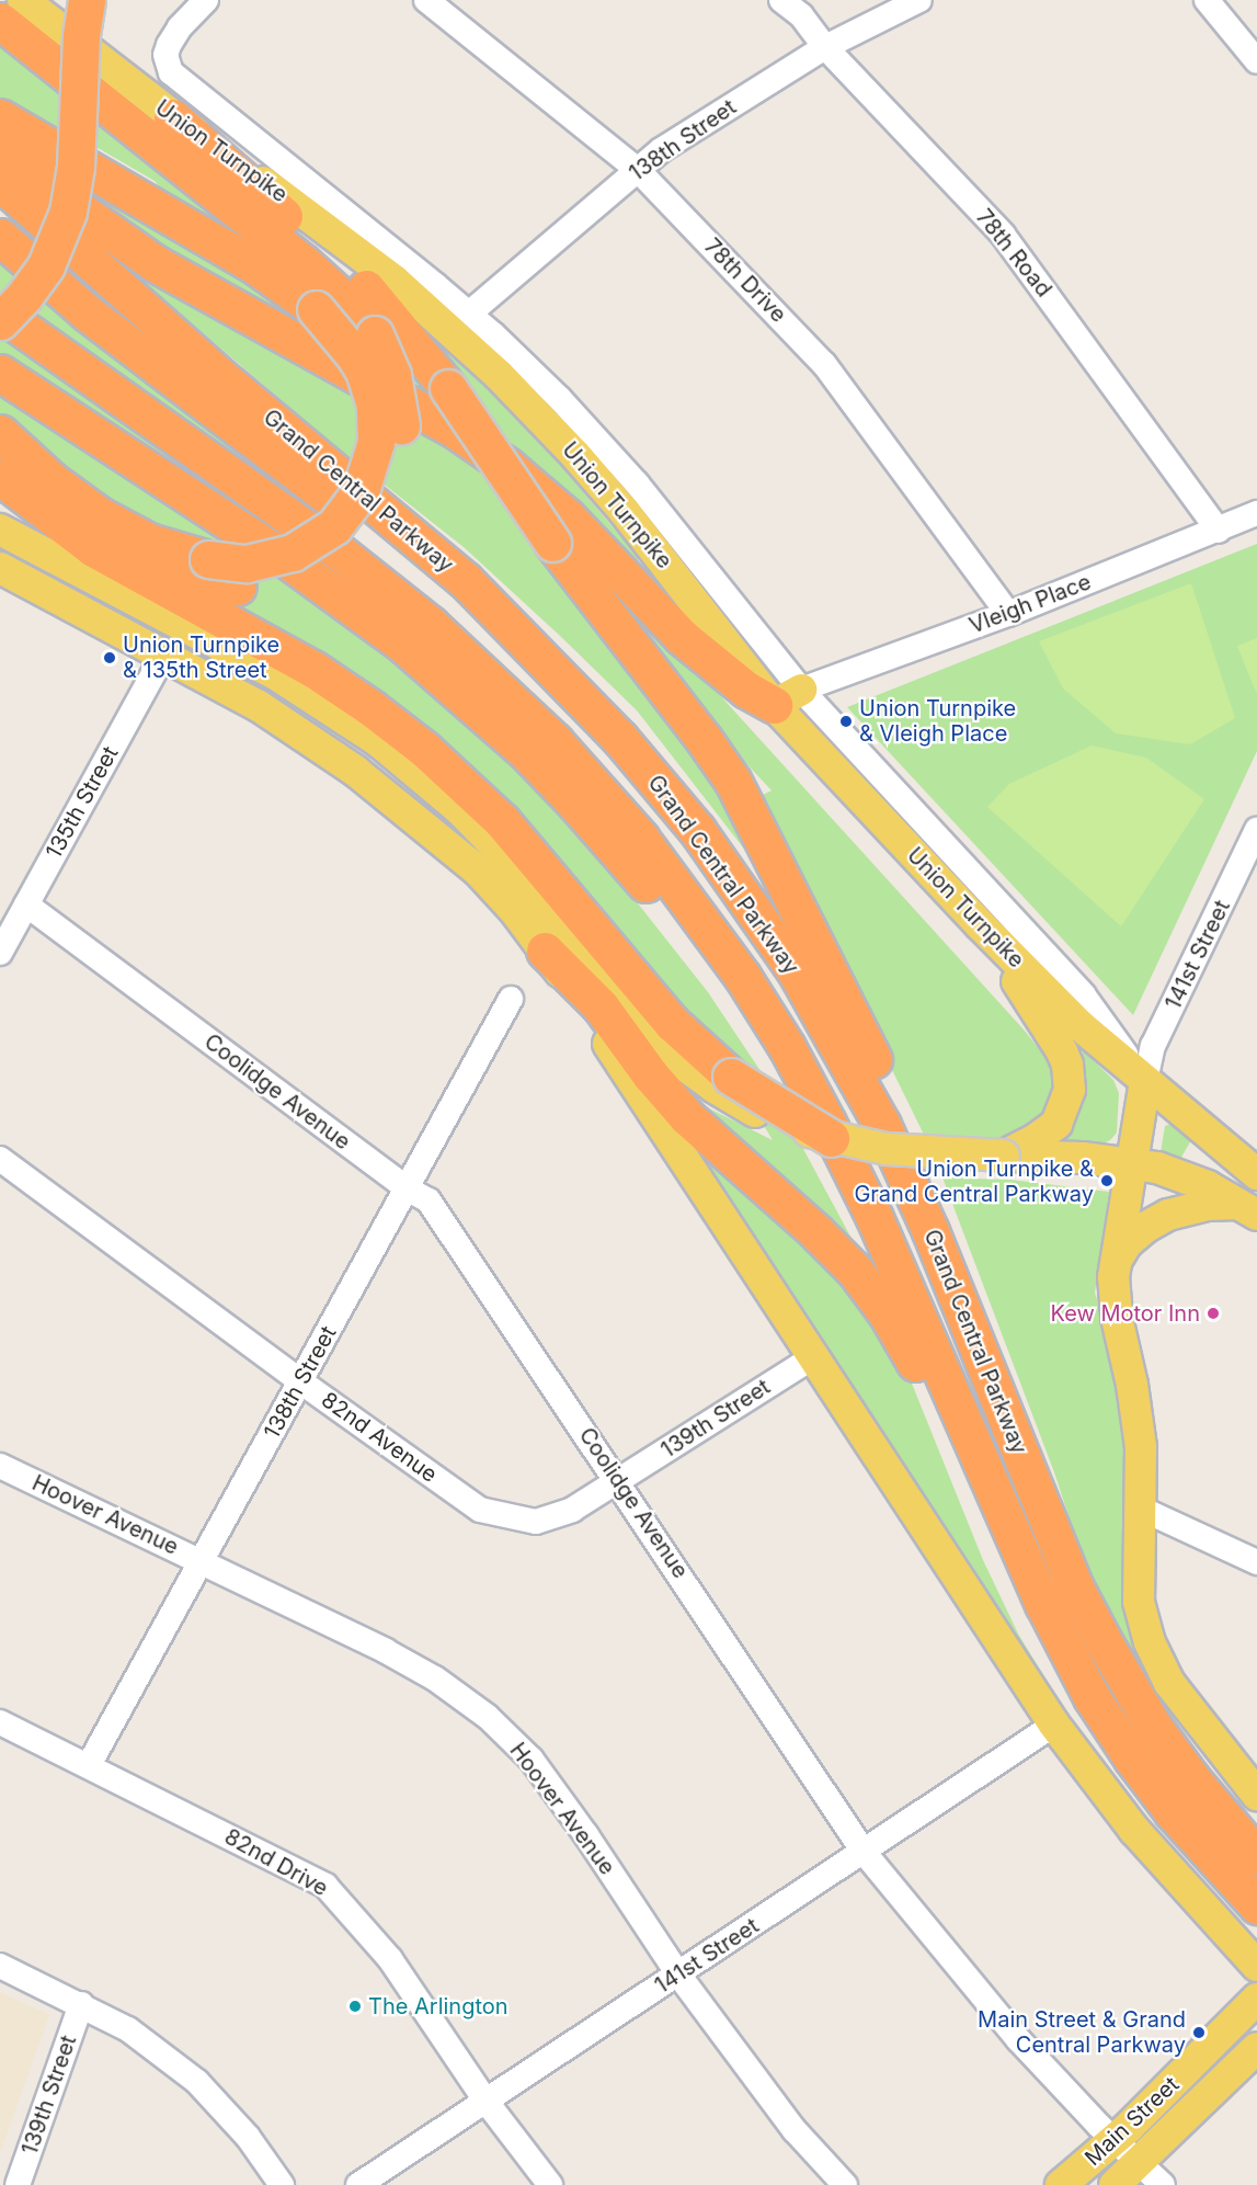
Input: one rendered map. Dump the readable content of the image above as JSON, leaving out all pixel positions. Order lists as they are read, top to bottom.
{
  "streets": {
    "highway": ["Grand Central Parkway"],
    "main road": ["Union Turnpike", "Main Street"],
    "street": [
      "138th Street",
      "78th Road",
      "78th Drive",
      "Vleigh Place",
      "135th Street",
      "141st Street",
      "Coolidge Avenue",
      "139th Street",
      "82nd Avenue",
      "Hoover Avenue",
      "82nd Drive"
    ]
  },
  "crossings": [
    ["138th Street", "Union Turnpike"],
    ["138th Street", "78th Road"],
    ["138th Street", "78th Drive"],
    ["138th Street", "Coolidge Avenue"],
    ["138th Street", "82nd Avenue"],
    ["138th Street", "Hoover Avenue"],
    ["138th Street", "82nd Drive"],
    ["Union Turnpike", "Vleigh Place"],
    ["Union Turnpike", "141st Street"],
    ["78th Road", "Vleigh Place"],
    ["78th Drive", "Vleigh Place"],
    ["135th Street", "Coolidge Avenue"],
    ["141st Street", "Coolidge Avenue"],
    ["141st Street", "Hoover Avenue"],
    ["141st Street", "82nd Drive"],
    ["Coolidge Avenue", "139th Street"],
    ["Coolidge Avenue", "82nd Avenue"],
    ["Coolidge Avenue", "Main Street"],
    ["139th Street", "82nd Avenue"]
  ],
  "places": [
    "Union Turnpike & 135th Street",
    "Union Turnpike & Vleigh Place",
    "Union Turnpike & Grand Central Parkway",
    "Kew Motor Inn",
    "The Arlington",
    "Main Street & Grand Central Parkway"
  ]
}
